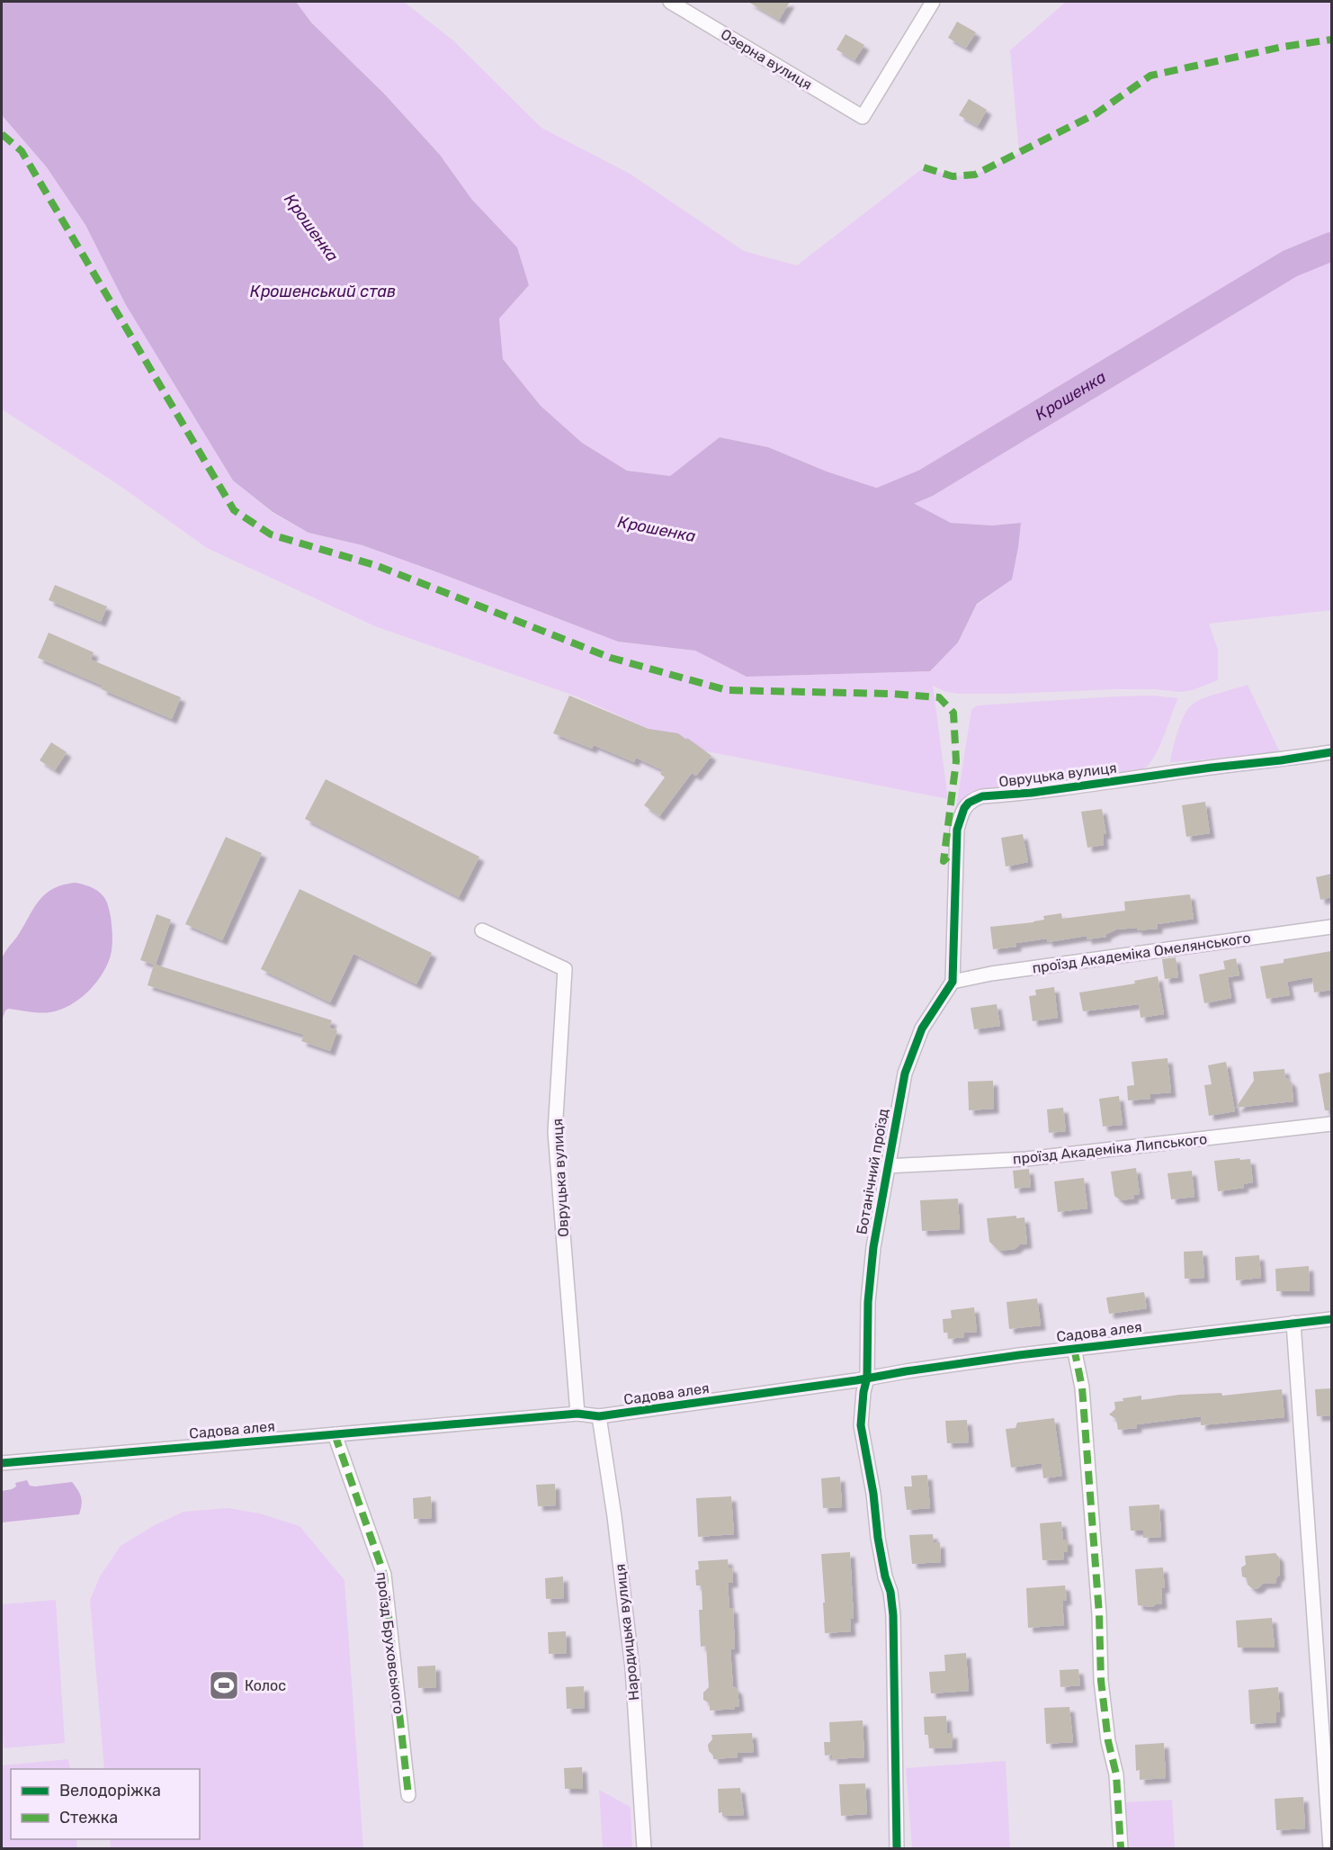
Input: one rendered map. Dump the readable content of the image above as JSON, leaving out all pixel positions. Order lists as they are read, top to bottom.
{
  "streets": {
    "street": [
      "Озерна вулиця",
      "Овруцька вулиця",
      "проїзд Академіка Омелянського",
      "проїзд Академіка Липського",
      "Ботанічний проїзд",
      "Садова алея",
      "Народицька вулиця",
      "проїзд Бруховського"
    ]
  },
  "crossings": [
    ["Овруцька вулиця", "проїзд Академіка Омелянського"],
    ["Овруцька вулиця", "Ботанічний проїзд"],
    ["Овруцька вулиця", "Садова алея"],
    ["проїзд Академіка Омелянського", "Ботанічний проїзд"],
    ["проїзд Академіка Липського", "Ботанічний проїзд"],
    ["Ботанічний проїзд", "Садова алея"],
    ["Садова алея", "Народицька вулиця"],
    ["Садова алея", "проїзд Бруховського"]
  ],
  "water": ["Крошенка", "Крошенський став"],
  "places": {
    "sports": ["Колос"]
  },
  "legend": ["Велодоріжка", "Стежка"]
}
